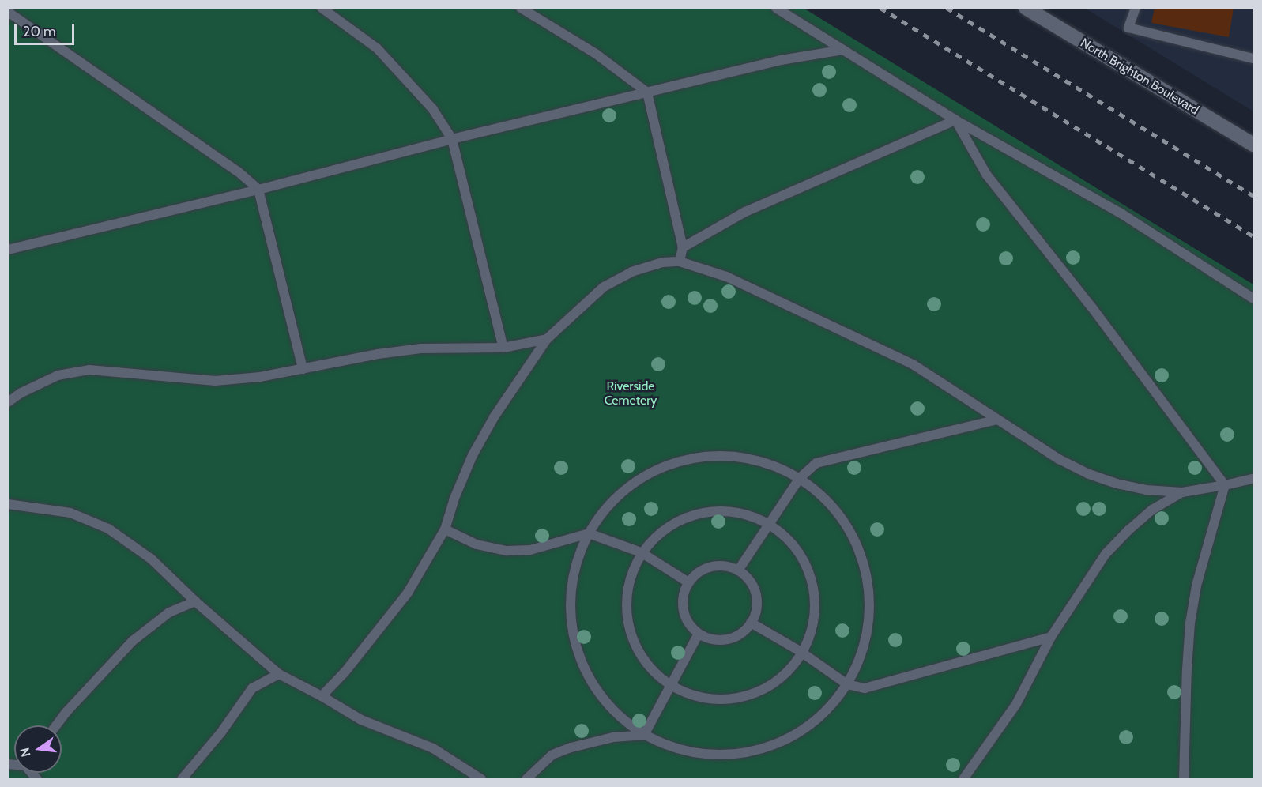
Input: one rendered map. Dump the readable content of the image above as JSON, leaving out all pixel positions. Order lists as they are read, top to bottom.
{
  "streets": {
    "main road": ["North Brighton Boulevard"]
  },
  "parks": ["Riverside Cemetery"],
  "scale_bar": "20 m",
  "north": "left"
}
